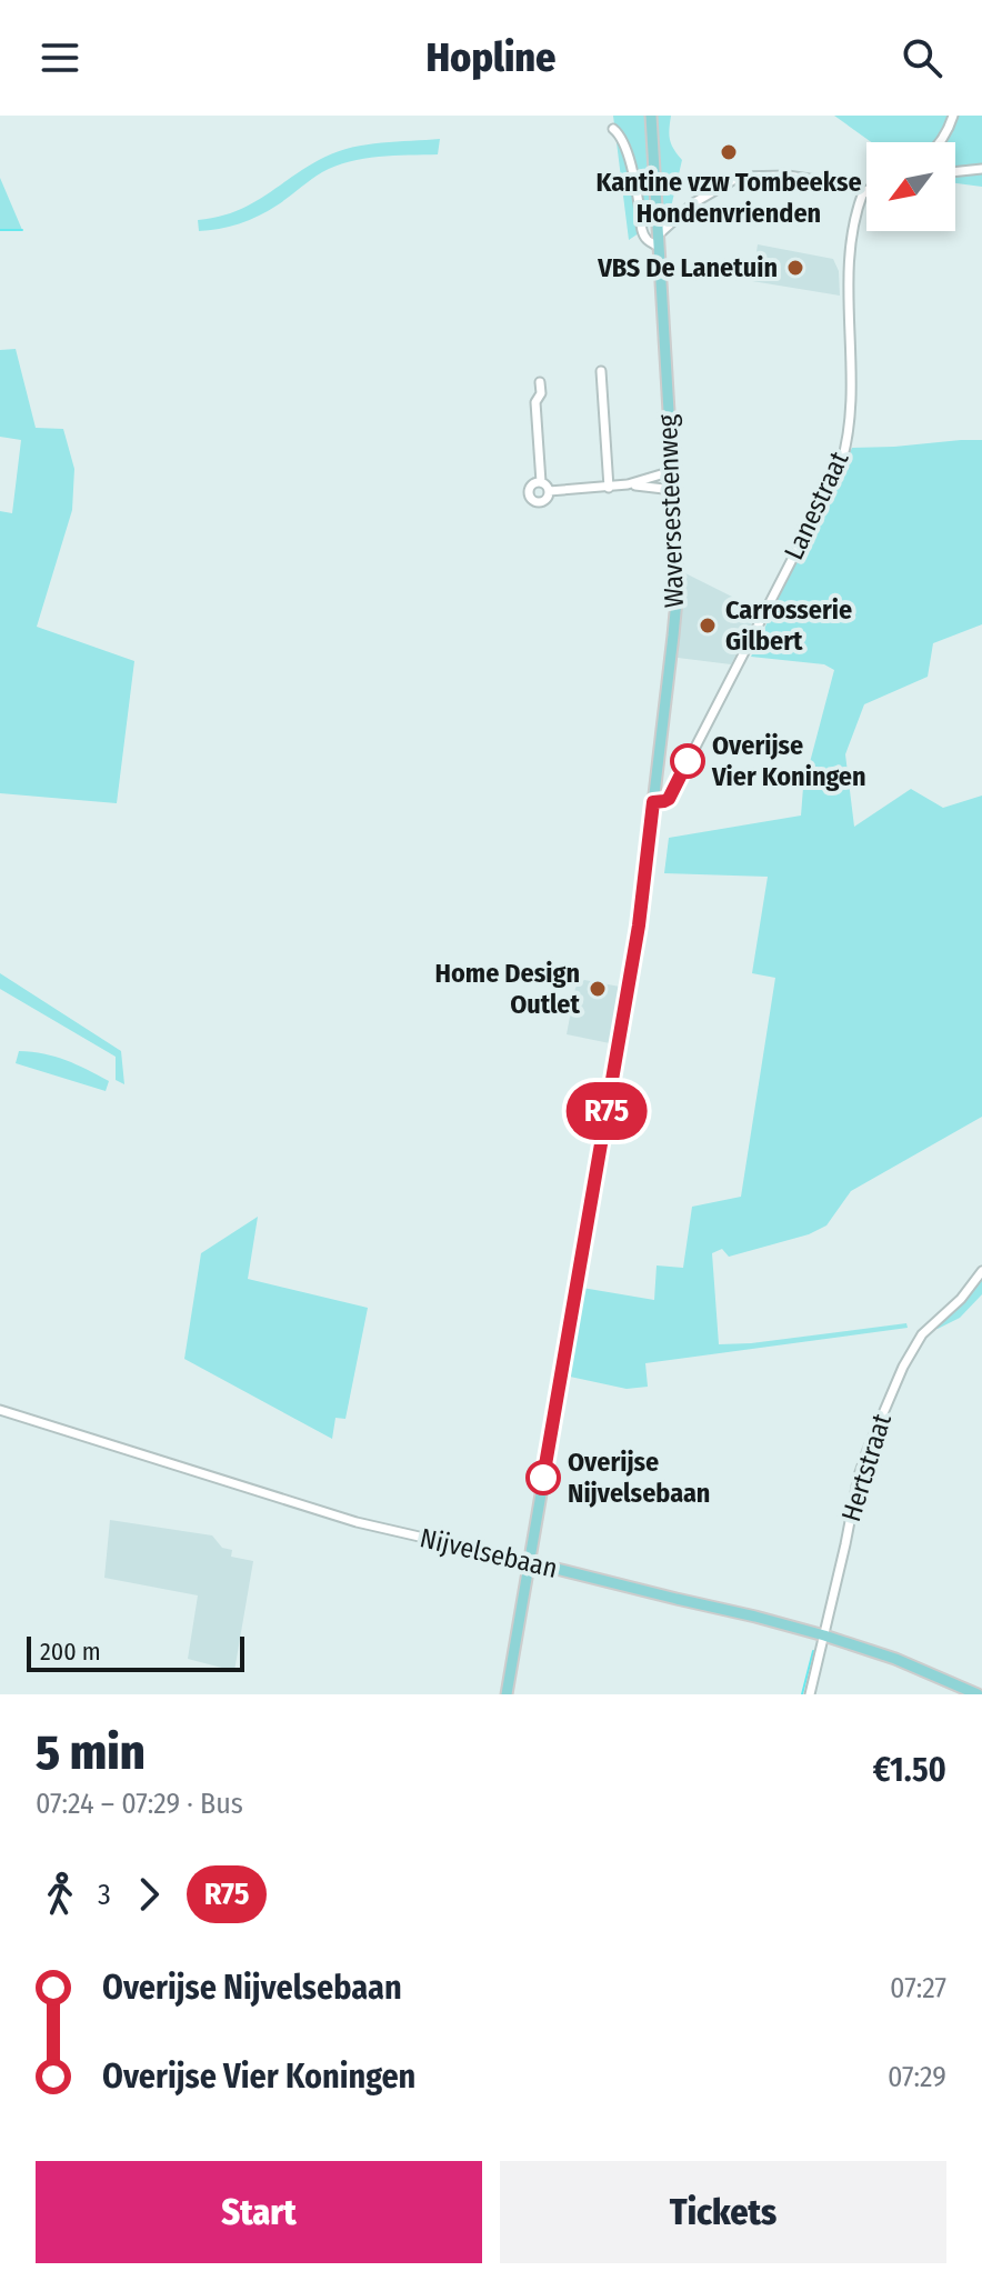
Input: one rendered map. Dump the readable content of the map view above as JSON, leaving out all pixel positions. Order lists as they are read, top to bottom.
{
  "streets": {
    "main road": ["Waversesteenweg", "Nijvelsebaan"],
    "street": ["Lanestraat", "Hertstraat"]
  },
  "crossings": [
    ["Lanestraat", "Waversesteenweg"],
    ["Waversesteenweg", "Nijvelsebaan"],
    ["Hertstraat", "Nijvelsebaan"]
  ],
  "places": [
    "Kantine vzw Tombeekse Hondenvrienden",
    "VBS De Lanetuin",
    "Carrosserie Gilbert",
    "Overijse Vier Koningen",
    "Home Design Outlet",
    "Overijse Nijvelsebaan"
  ],
  "lines": ["bus line R75"],
  "scale_bar": "200 m",
  "north": "bottom left",
  "page": {
    "header": "Hopline",
    "on_map": "R75",
    "scale": "200 m",
    "heading": ["5 min", "07:24 – 07:29 · Bus", "€1.50"],
    "legs": ["3", "R75"],
    "list": [
      {
        "name": "Overijse Nijvelsebaan",
        "value": "07:27"
      },
      {
        "name": "Overijse Vier Koningen",
        "value": "07:29"
      }
    ],
    "buttons": ["Start", "Tickets"]
  }
}
